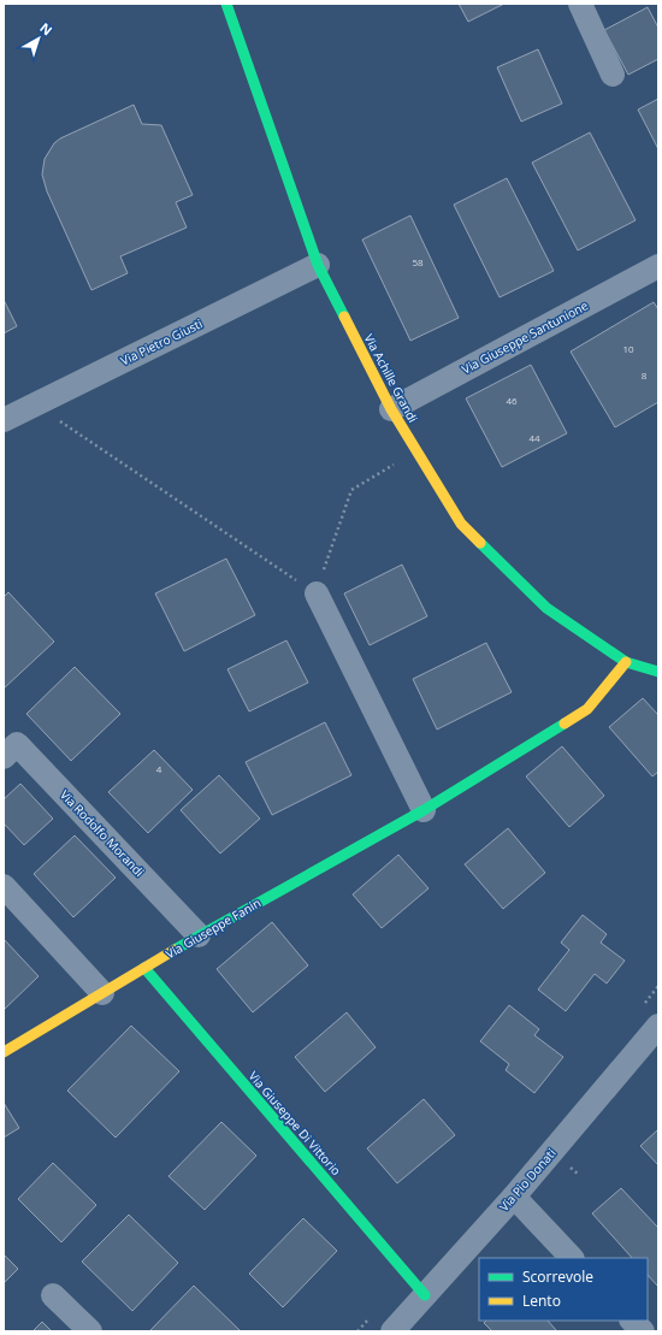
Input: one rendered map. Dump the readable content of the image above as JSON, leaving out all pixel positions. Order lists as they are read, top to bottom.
{
  "streets": {
    "street": [
      "Via Giuseppe Santunione",
      "Via Pietro Giusti",
      "Via Achille Grandi",
      "Via Rodolfo Morandi",
      "Via Giuseppe Fanin",
      "Via Giuseppe Di Vittorio",
      "Via Pio Donati"
    ]
  },
  "crossings": [
    ["Via Giuseppe Santunione", "Via Achille Grandi"],
    ["Via Pietro Giusti", "Via Achille Grandi"],
    ["Via Achille Grandi", "Via Giuseppe Fanin"],
    ["Via Rodolfo Morandi", "Via Giuseppe Fanin"],
    ["Via Giuseppe Fanin", "Via Giuseppe Di Vittorio"],
    ["Via Giuseppe Di Vittorio", "Via Pio Donati"]
  ],
  "house_numbers": [
    "58",
    "10",
    "8",
    "46",
    "44",
    "4"
  ],
  "legend": ["Scorrevole", "Lento"],
  "north": "top right"
}
